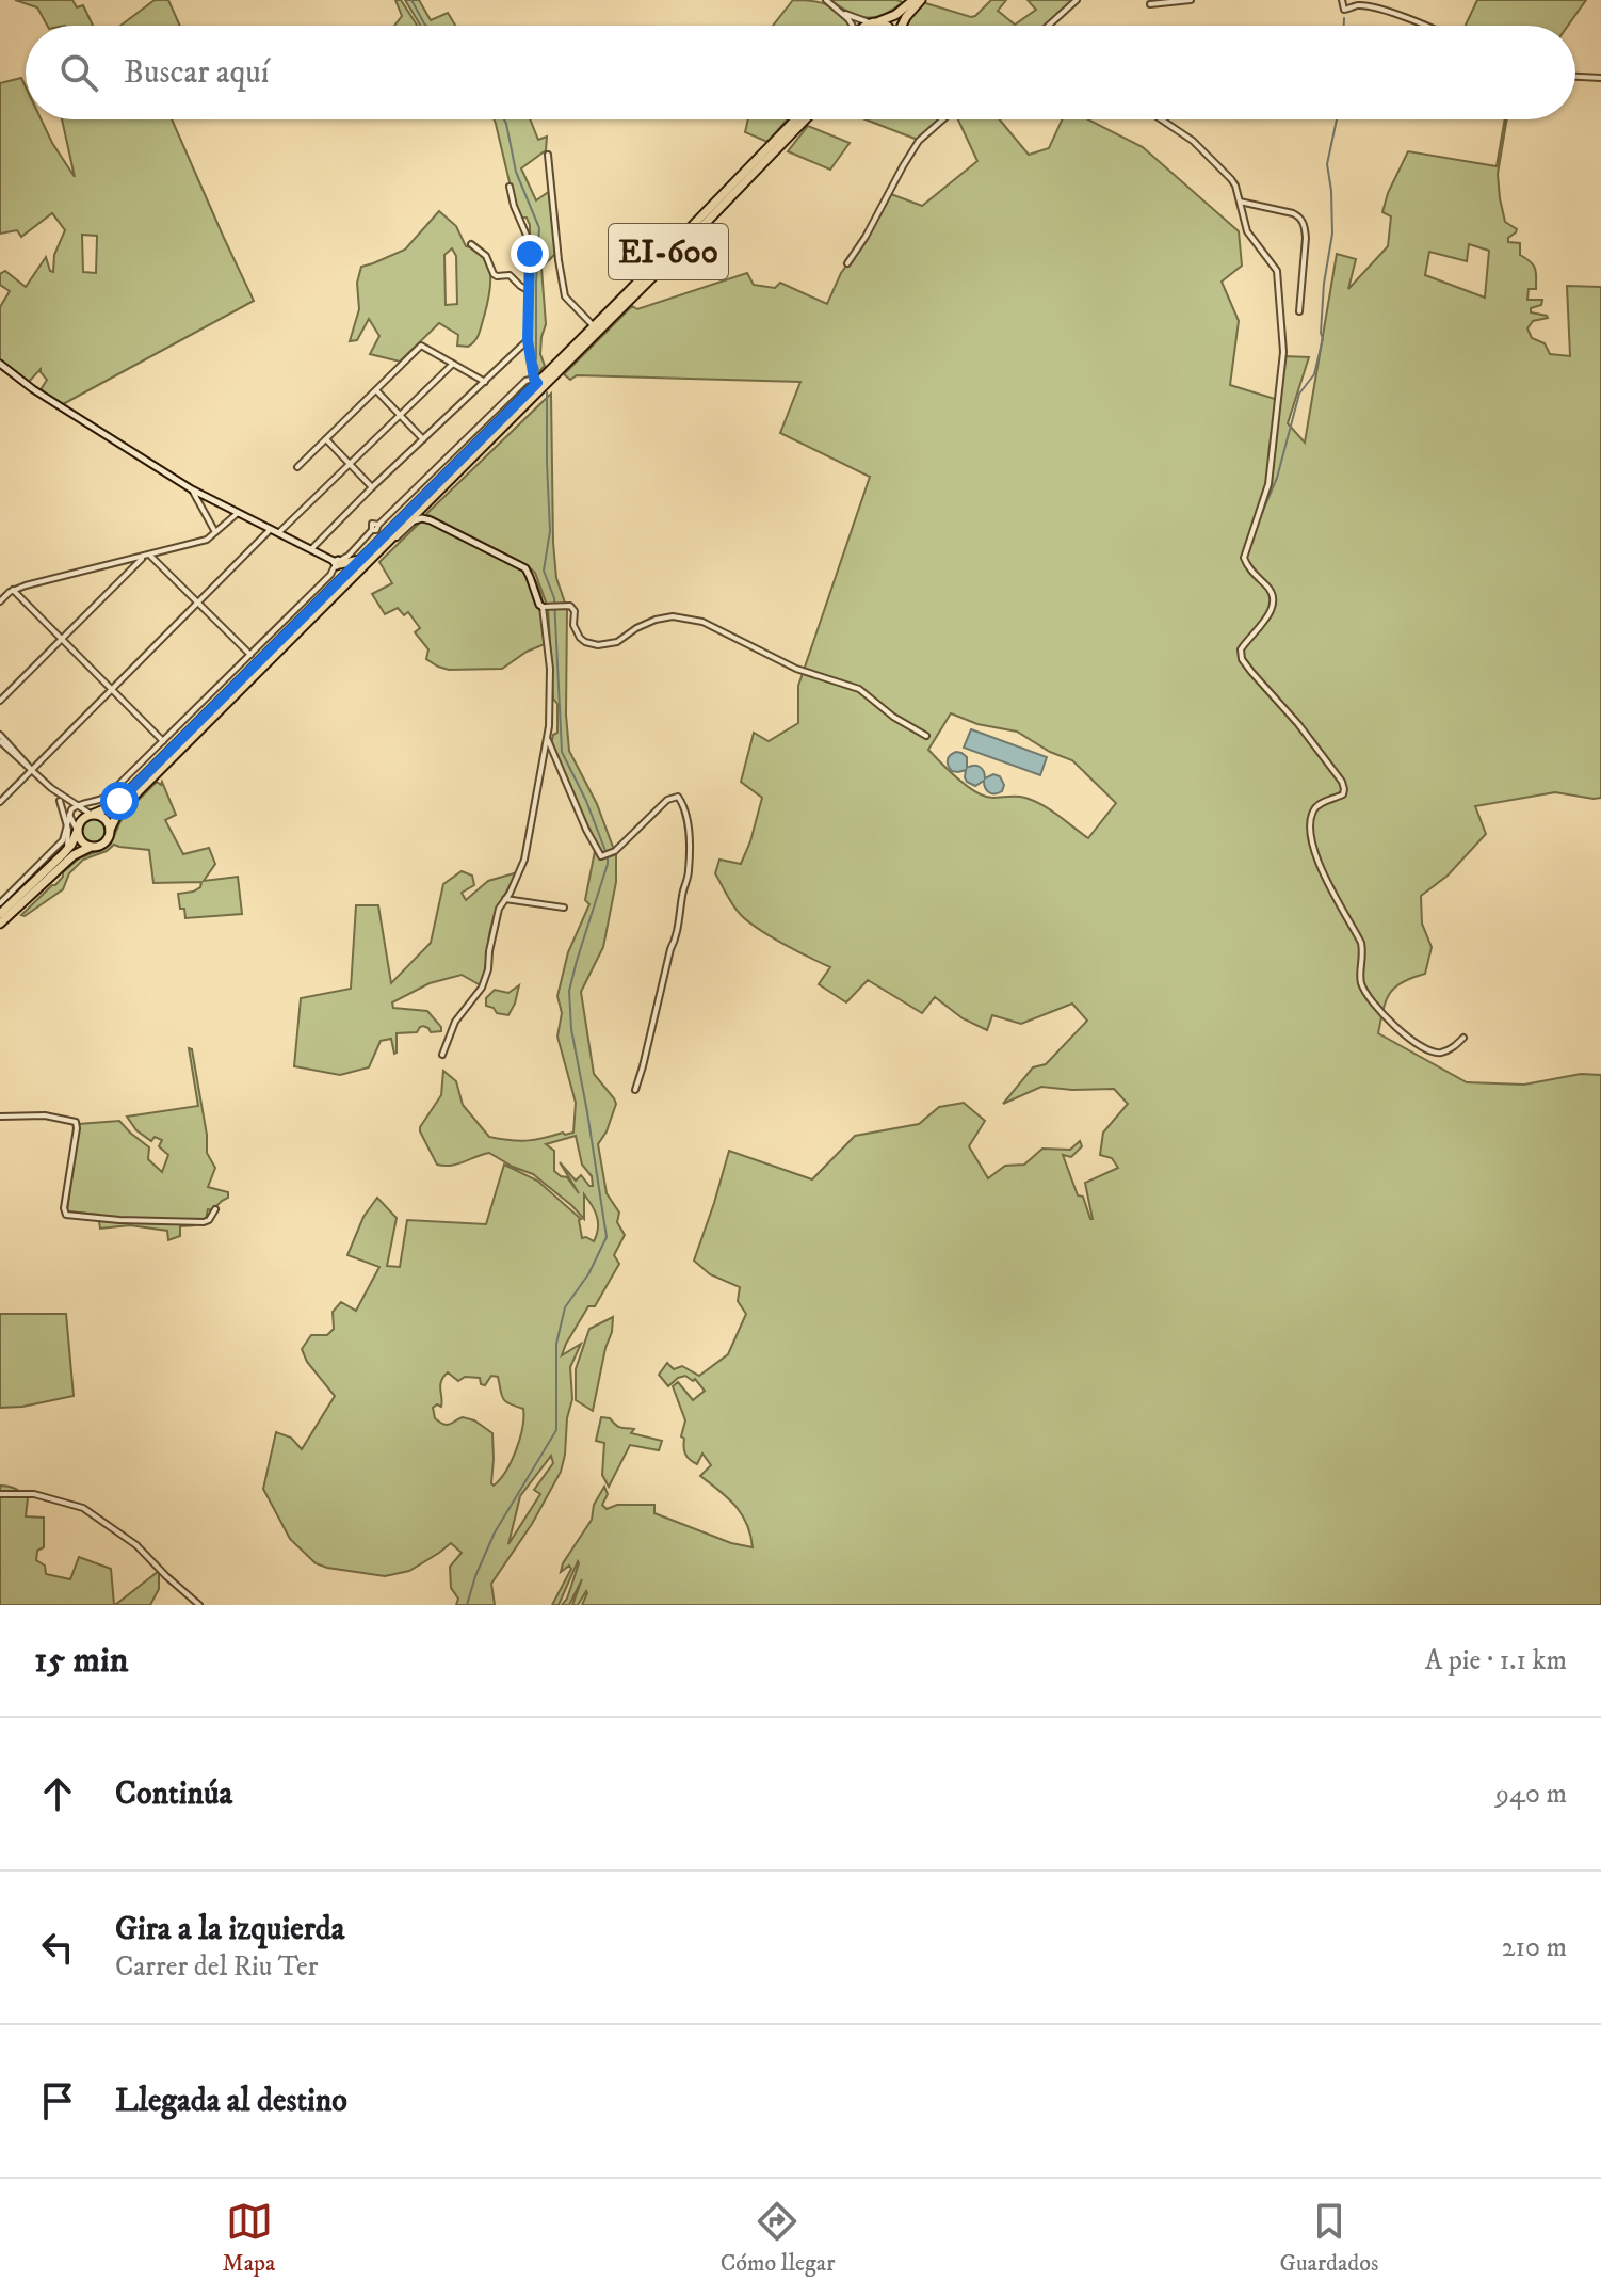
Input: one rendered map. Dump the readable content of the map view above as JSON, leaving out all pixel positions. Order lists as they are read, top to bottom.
{
  "streets": {
    "main road": ["EI-600"]
  },
  "page": {
    "search": "Buscar aquí",
    "heading": ["15 min", "A pie · 1.1 km"],
    "list": [
      ["Continúa", "940 m"],
      ["Gira a la izquierda", "Carrer del Riu Ter", "210 m"],
      "Llegada al destino"
    ],
    "nav": ["Mapa", "Cómo llegar", "Guardados"]
  }
}
